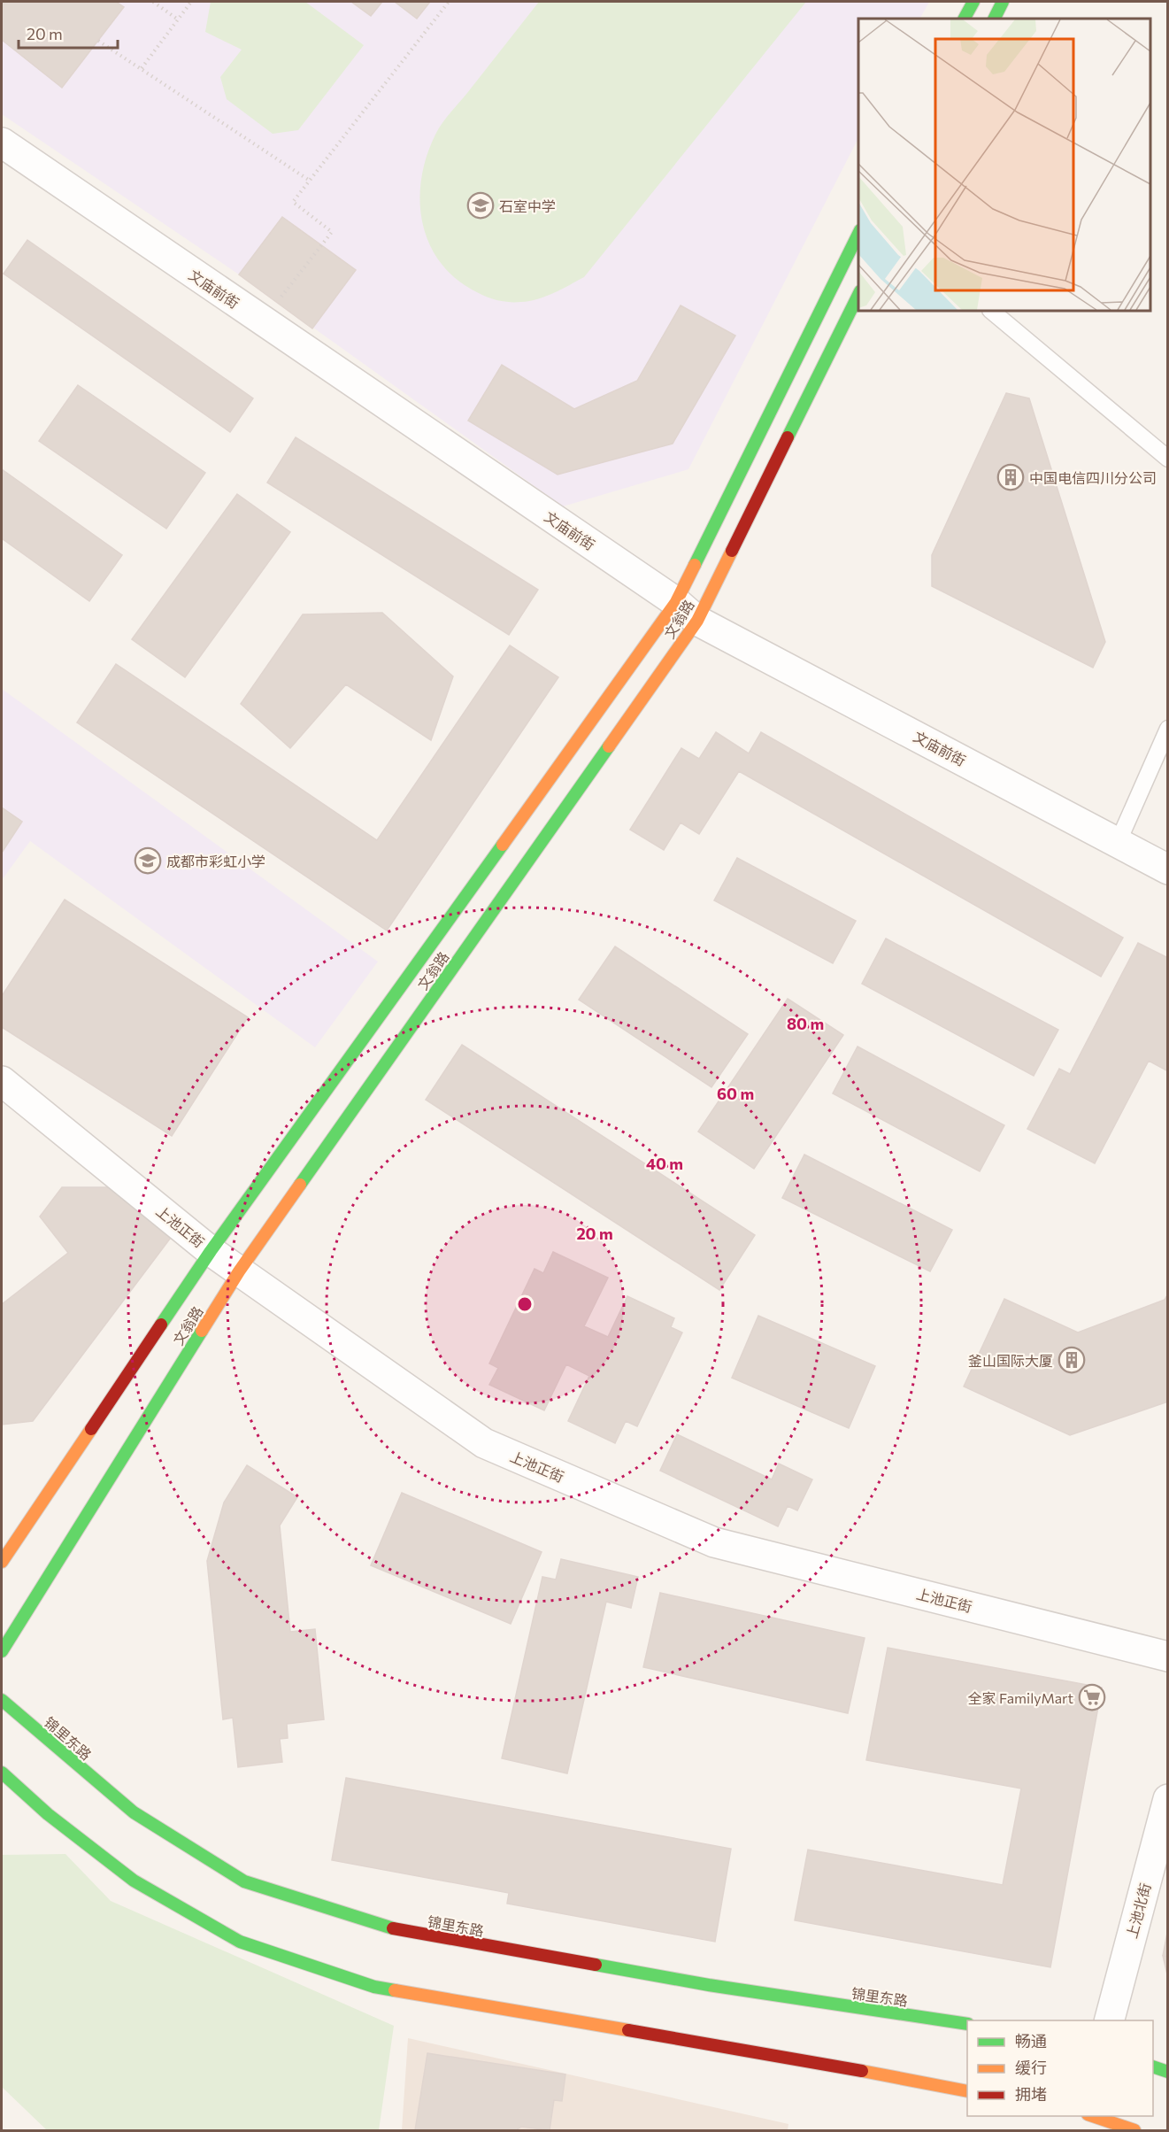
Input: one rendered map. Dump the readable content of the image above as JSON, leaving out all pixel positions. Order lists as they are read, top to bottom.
{
  "streets": {
    "main road": ["文翁路", "锦里东路"],
    "street": ["文庙前街", "上池正街", "上池北街"]
  },
  "crossings": [
    ["文庙前街", "文翁路"],
    ["文翁路", "上池正街"]
  ],
  "places": {
    "school or university": ["石室中学", "成都市彩虹小学"],
    "building": ["中国电信四川分公司", "釜山国际大厦"],
    "supermarket": ["全家 FamilyMart"]
  },
  "legend": ["畅通", "缓行", "拥堵"],
  "scale_bar": "20 m",
  "rings": [
    "80 m",
    "60 m",
    "40 m",
    "20 m"
  ]
}
